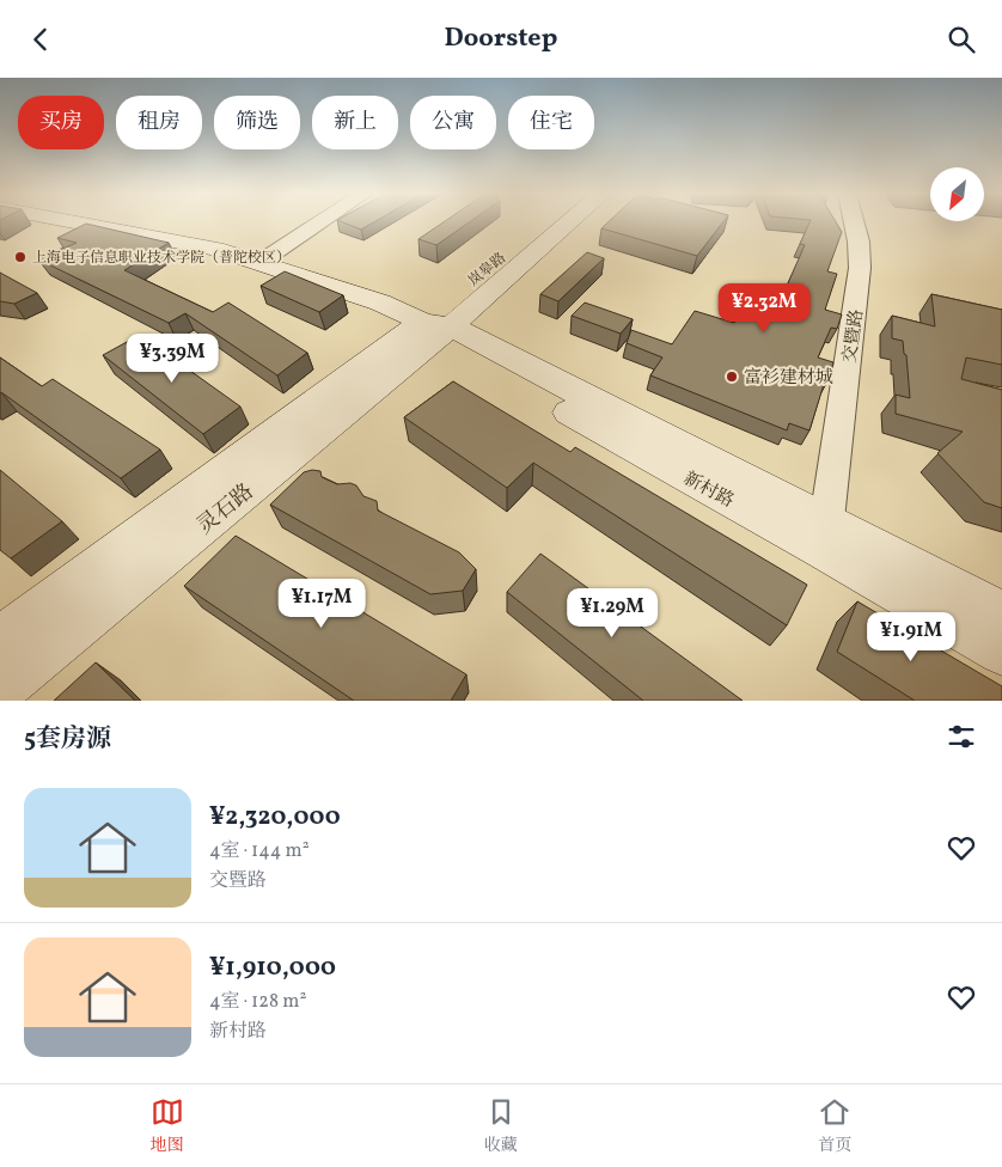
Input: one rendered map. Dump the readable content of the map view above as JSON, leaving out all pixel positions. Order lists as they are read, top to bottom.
{
  "streets": {
    "main road": ["岚皋路", "新村路", "灵石路"],
    "street": ["交暨路"]
  },
  "crossings": [
    ["岚皋路", "新村路"],
    ["岚皋路", "灵石路"],
    ["交暨路", "新村路"],
    ["新村路", "灵石路"]
  ],
  "places": ["上海电子信息职业技术学院（普陀校区）", "富衫建材城"],
  "north": "bottom left",
  "page": {
    "header": "Doorstep",
    "chip": [
      "买房",
      "租房",
      "筛选",
      "新上",
      "公寓",
      "住宅"
    ],
    "price": [
      "¥2.32M",
      "¥3.39M",
      "¥1.17M",
      "¥1.29M",
      "¥1.91M"
    ],
    "heading": "5套房源",
    "list": [
      {
        "name": "¥2,320,000",
        "note": "4室 · 144 m² · 交暨路"
      },
      {
        "name": "¥1,910,000",
        "note": "4室 · 128 m² · 新村路"
      }
    ],
    "tabs": ["地图", "收藏", "首页"]
  }
}
